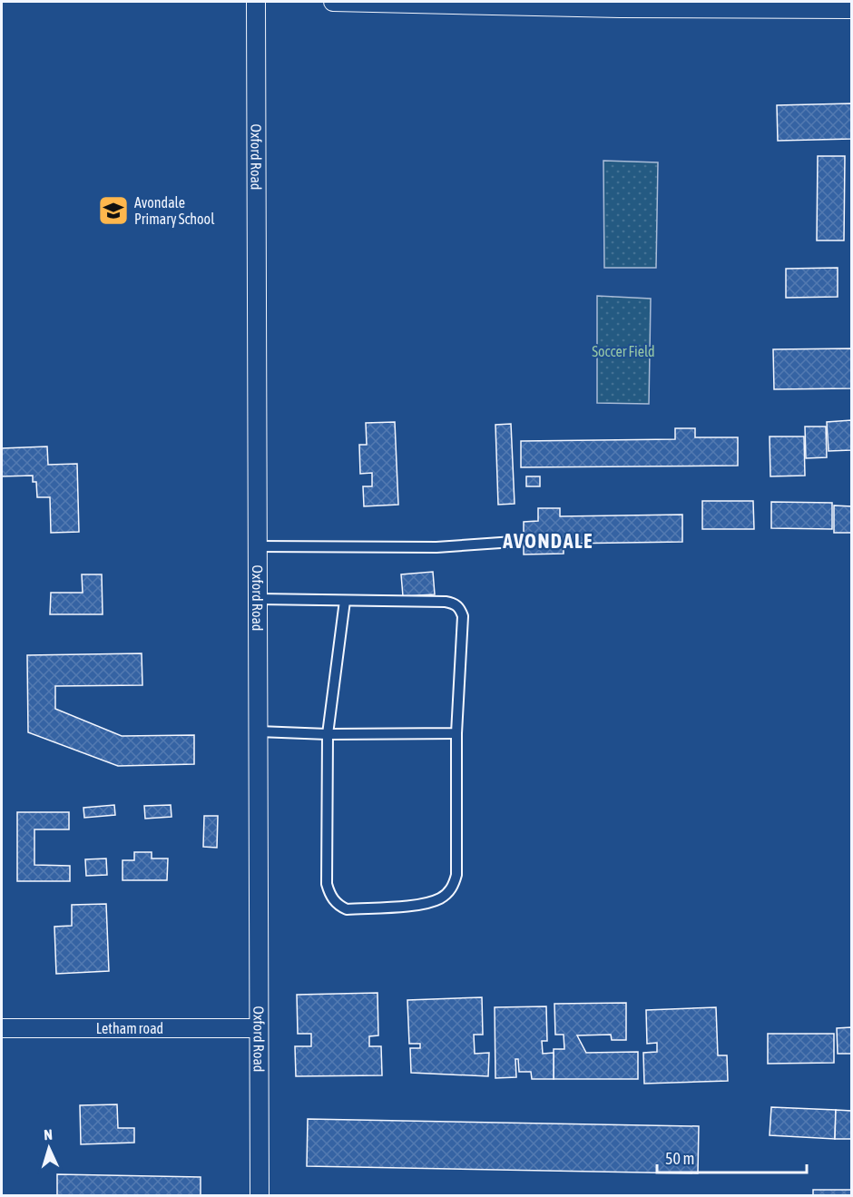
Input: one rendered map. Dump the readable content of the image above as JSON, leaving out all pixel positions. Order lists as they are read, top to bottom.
{
  "streets": {
    "street": ["Oxford Road", "Letham road"]
  },
  "crossings": [
    ["Oxford Road", "Letham road"]
  ],
  "districts": ["AVONDALE"],
  "parks": ["Soccer Field"],
  "places": {
    "school or university": ["Avondale Primary School"]
  },
  "scale_bar": "50 m",
  "north": "top"
}
